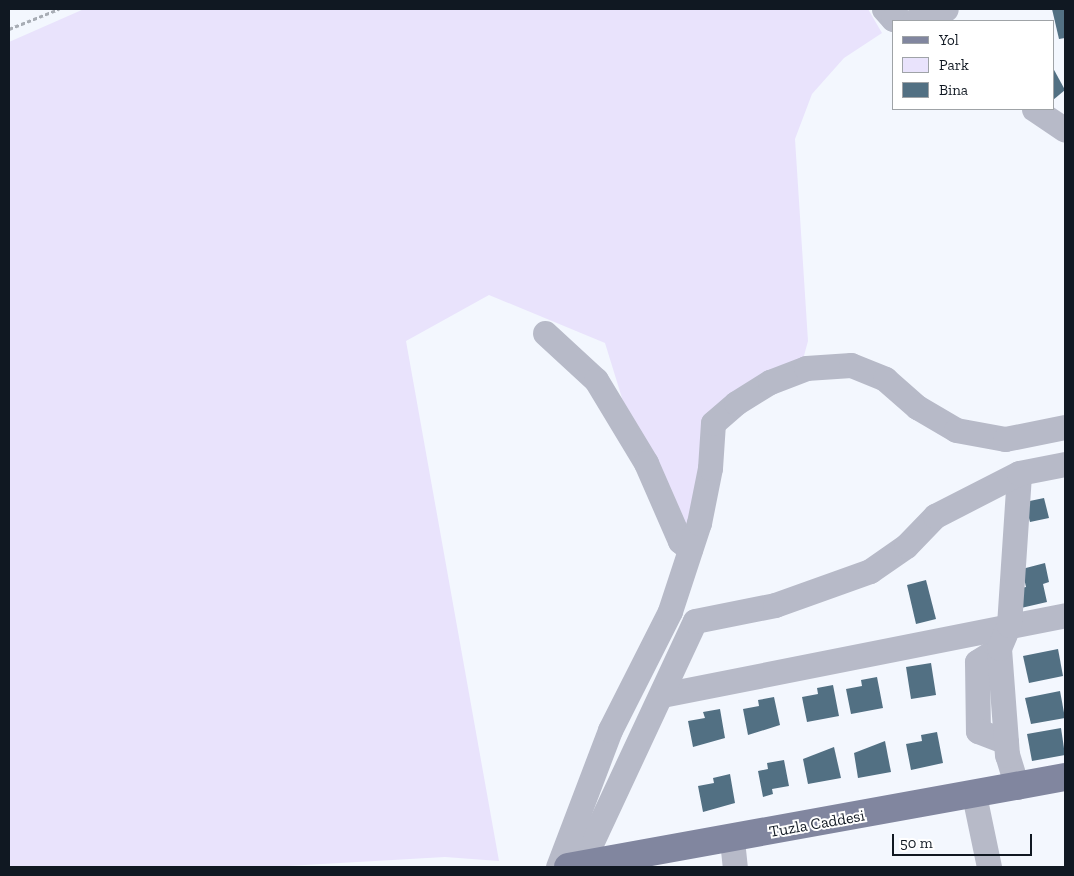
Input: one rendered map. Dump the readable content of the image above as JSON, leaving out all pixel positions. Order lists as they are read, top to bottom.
{
  "streets": {
    "main road": ["Tuzla Caddesi"]
  },
  "legend": ["Yol", "Park", "Bina"],
  "scale_bar": "50 m"
}
